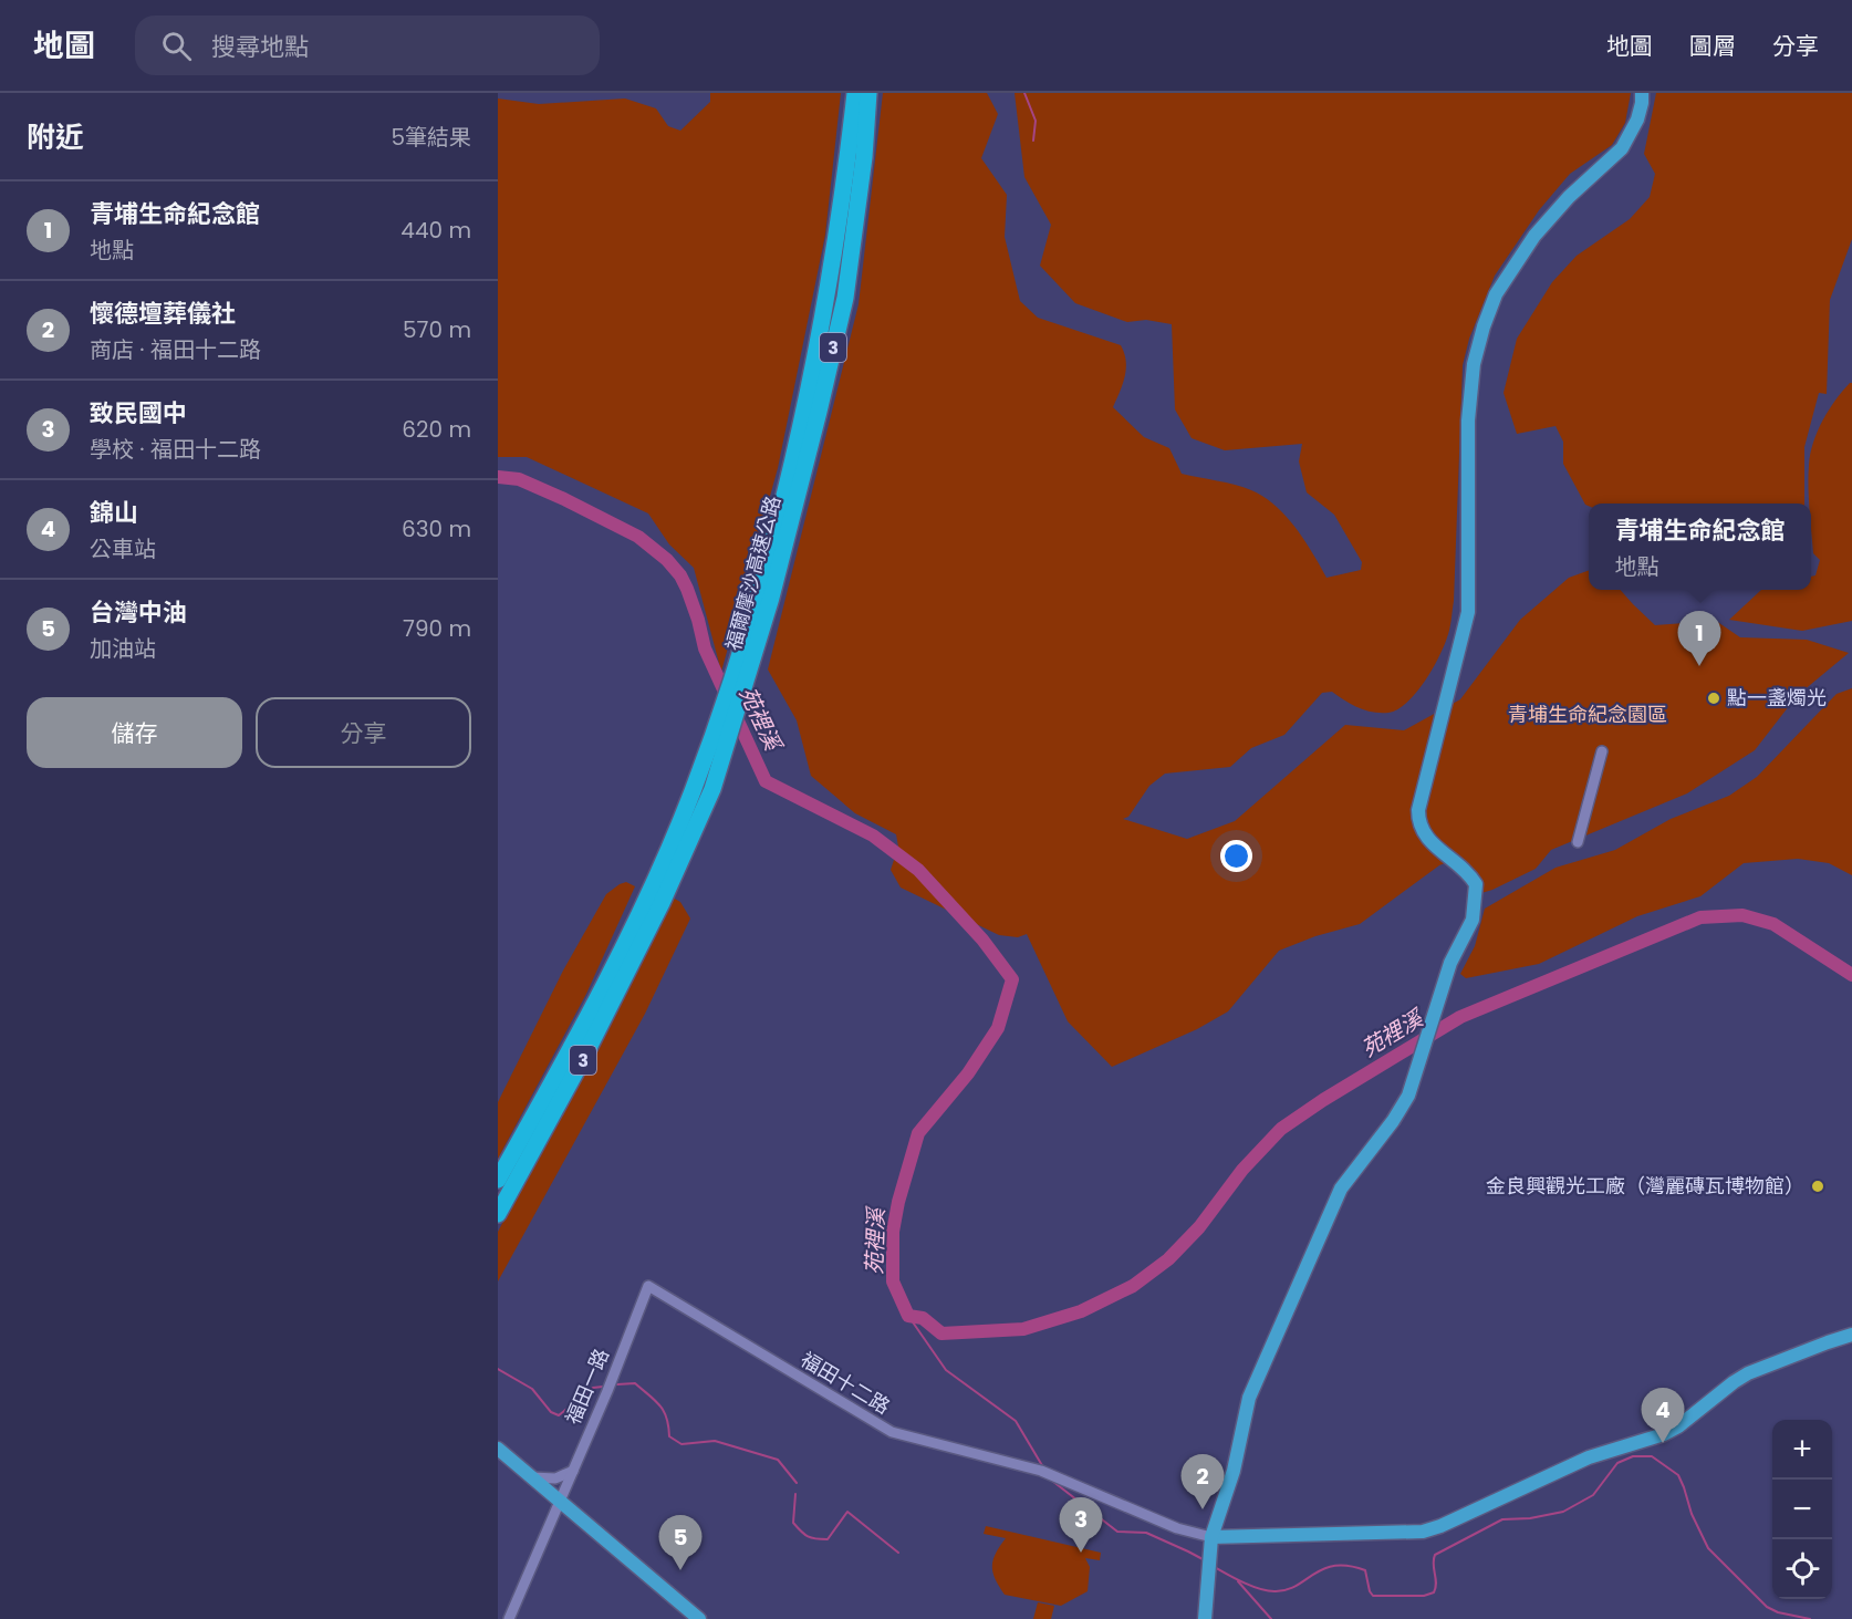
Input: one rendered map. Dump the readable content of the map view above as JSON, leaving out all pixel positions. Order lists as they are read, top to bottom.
{
  "streets": {
    "highway": ["3", "福爾摩沙高速公路"],
    "street": ["福田十二路", "福田一路"]
  },
  "crossings": [
    ["福田十二路", "福田一路"]
  ],
  "water": ["苑裡溪"],
  "parks": ["青埔生命紀念園區"],
  "places": ["點一盞燭光", "金良興觀光工廠（灣麗磚瓦博物館）"],
  "page": {
    "header": "地圖",
    "search": "搜尋地點",
    "nav": ["地圖", "圖層", "分享"],
    "heading": ["附近", "5筆結果"],
    "list": [
      {
        "mark": "1",
        "name": "青埔生命紀念館",
        "note": "地點",
        "value": "440 m"
      },
      {
        "mark": "2",
        "name": "懷德壇葬儀社",
        "note": "商店 · 福田十二路",
        "value": "570 m"
      },
      {
        "mark": "3",
        "name": "致民國中",
        "note": "學校 · 福田十二路",
        "value": "620 m"
      },
      {
        "mark": "4",
        "name": "錦山",
        "note": "公車站",
        "value": "630 m"
      },
      {
        "mark": "5",
        "name": "台灣中油",
        "note": "加油站",
        "value": "790 m"
      }
    ],
    "popup": ["青埔生命紀念館", "地點"],
    "pins": [
      "1",
      "4",
      "2",
      "3",
      "5"
    ],
    "buttons": ["儲存", "分享"],
    "map_buttons": ["+", "−"]
  }
}
